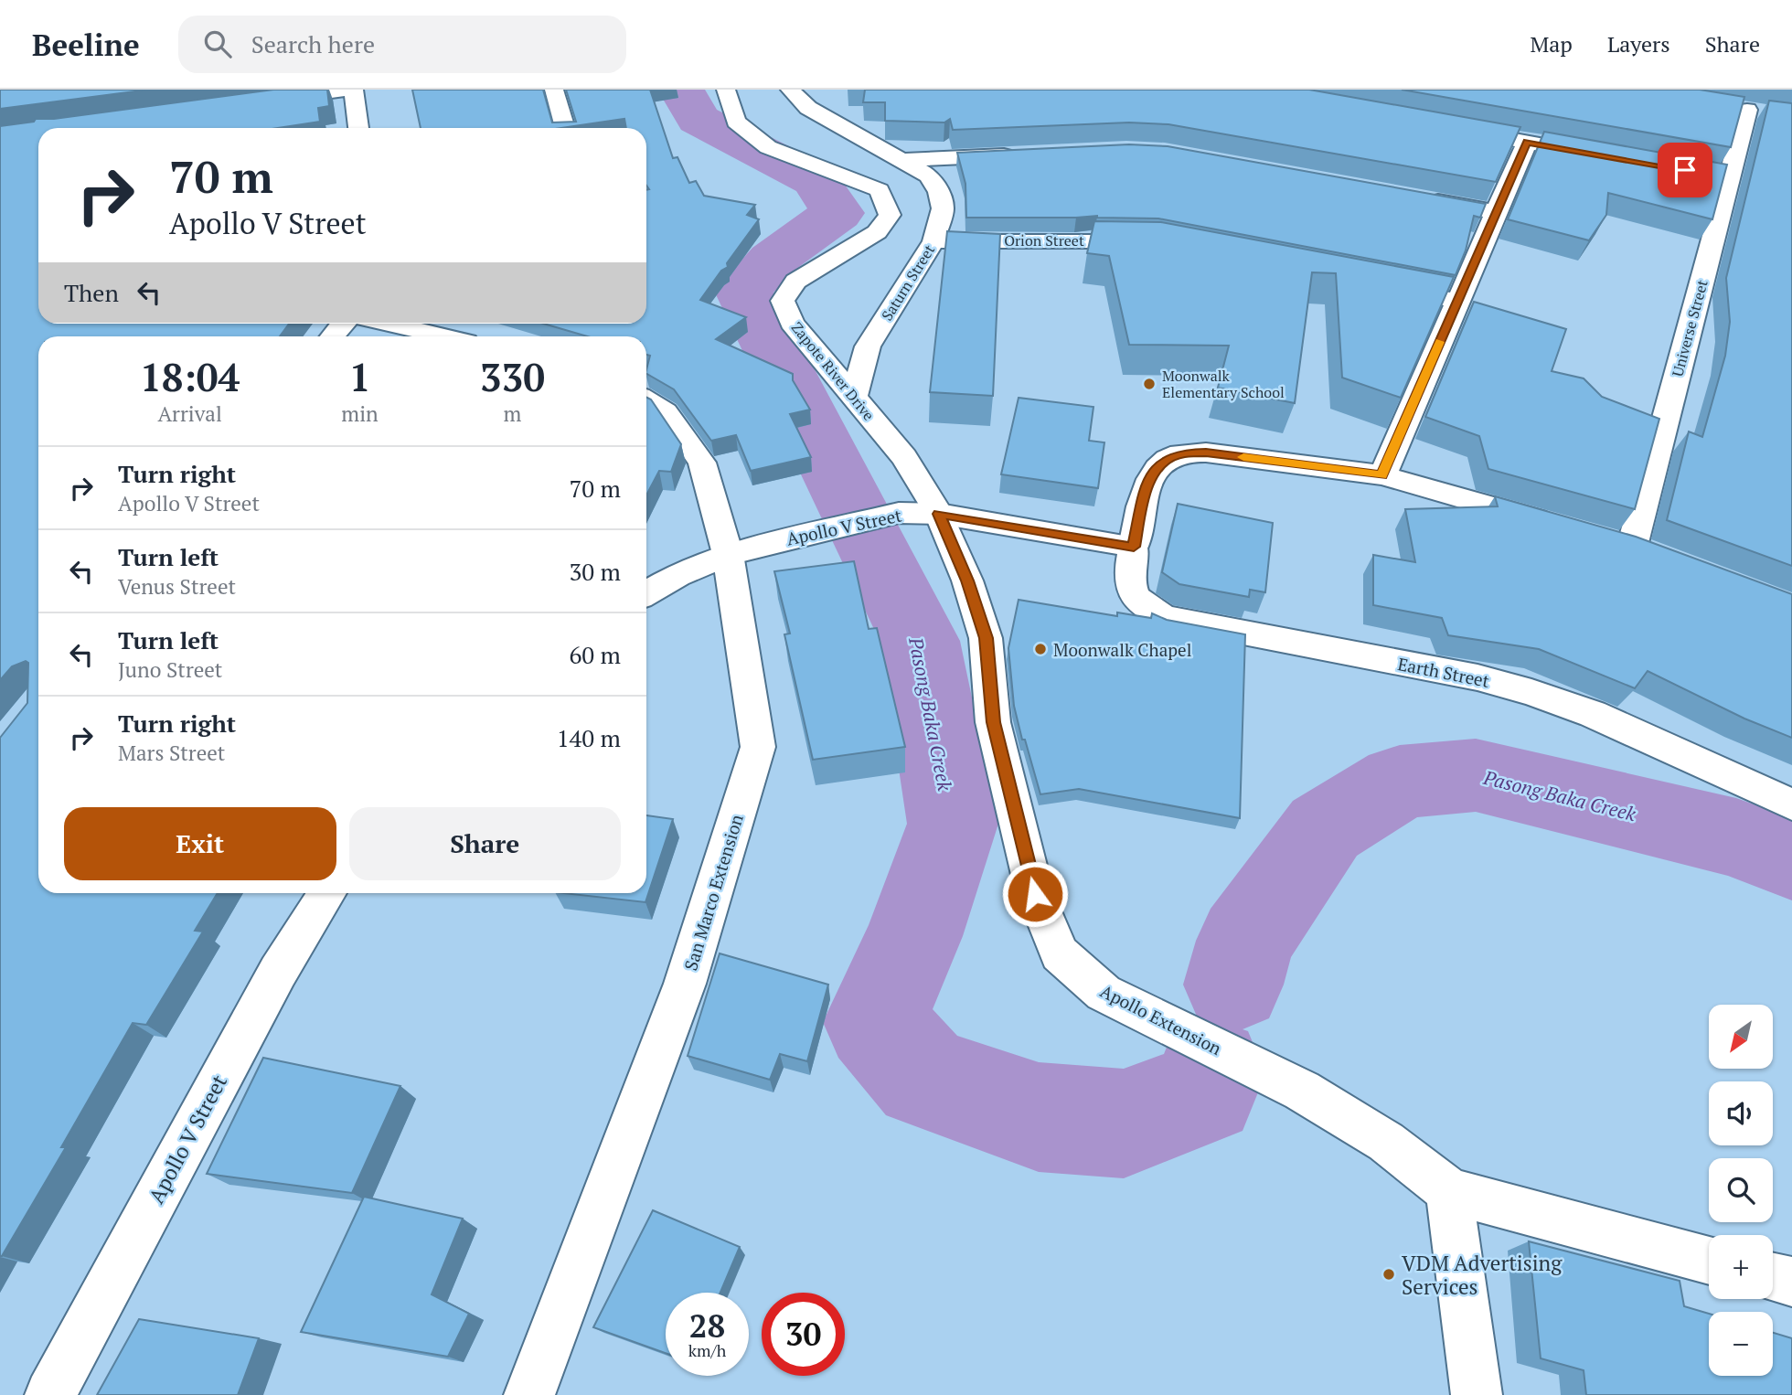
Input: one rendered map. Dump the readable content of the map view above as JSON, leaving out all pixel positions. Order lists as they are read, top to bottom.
{
  "streets": {
    "street": [
      "Orion Street",
      "Saturn Street",
      "Universe Street",
      "Zapote River Drive",
      "Apollo V Street",
      "Earth Street",
      "San Marco Extension",
      "Apollo Extension"
    ]
  },
  "crossings": [
    ["Orion Street", "Saturn Street"],
    ["Saturn Street", "Zapote River Drive"],
    ["Zapote River Drive", "Apollo V Street"],
    ["Zapote River Drive", "Apollo Extension"],
    ["Apollo V Street", "Earth Street"],
    ["Apollo V Street", "San Marco Extension"],
    ["Apollo V Street", "Apollo Extension"]
  ],
  "water": ["Pasong Baka Creek"],
  "places": ["Moonwalk Elementary School", "Moonwalk Chapel", "VDM Advertising Services"],
  "north": "bottom left",
  "page": {
    "header": "Beeline",
    "search": "Search here",
    "nav": ["Map", "Layers", "Share"],
    "turn": ["70 m", "Apollo V Street"],
    "then": "Then",
    "eta": [
      "18:04",
      "Arrival",
      "1",
      "min",
      "330",
      "m"
    ],
    "list": [
      {
        "name": "Turn right",
        "note": "Apollo V Street",
        "value": "70 m"
      },
      {
        "name": "Turn left",
        "note": "Venus Street",
        "value": "30 m"
      },
      {
        "name": "Turn left",
        "note": "Juno Street",
        "value": "60 m"
      },
      {
        "name": "Turn right",
        "note": "Mars Street",
        "value": "140 m"
      }
    ],
    "buttons": ["Exit", "Share"],
    "map_buttons": ["+", "−"],
    "speed": "28 km/h",
    "limit": "30"
  }
}
